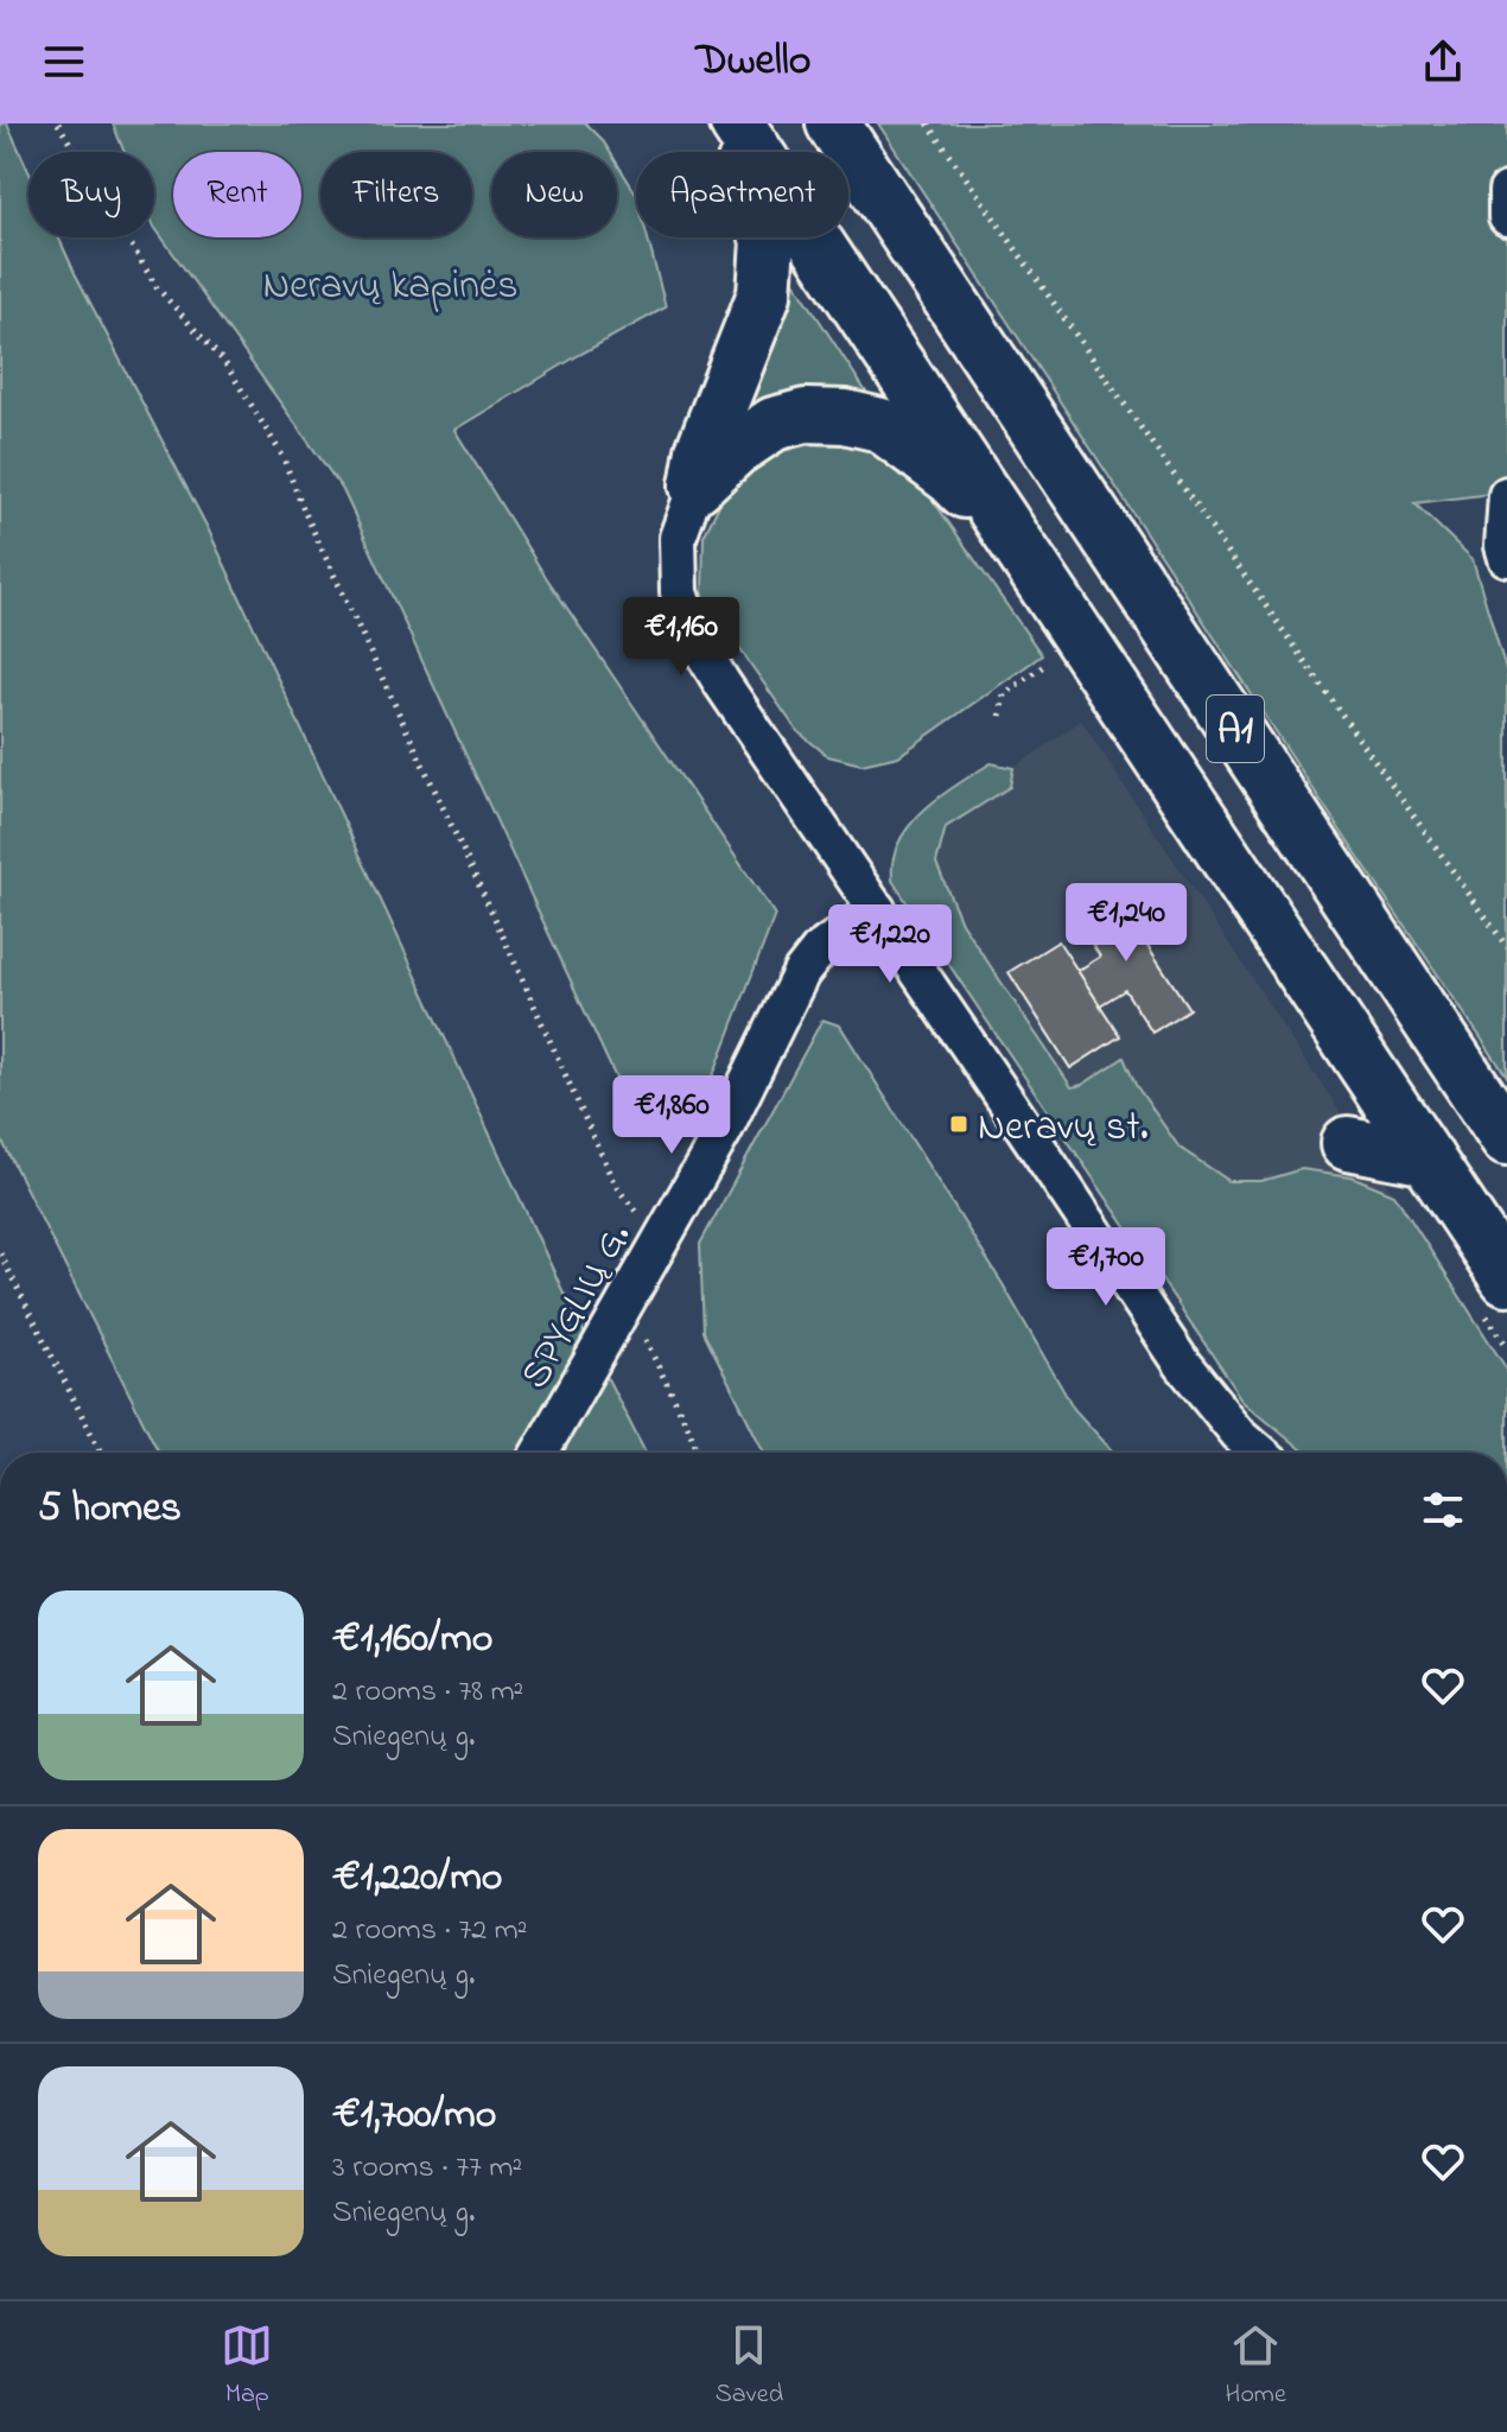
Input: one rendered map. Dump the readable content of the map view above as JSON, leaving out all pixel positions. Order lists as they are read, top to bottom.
{
  "streets": {
    "highway": ["A1"],
    "street": ["SPYGLIŲ G."]
  },
  "parks": ["Neravų kapinės"],
  "places": {
    "transit": ["Neravų st."]
  },
  "page": {
    "header": "Dwello",
    "chip": [
      "Buy",
      "Rent",
      "Filters",
      "New",
      "Apartment"
    ],
    "price": [
      "€1,160",
      "€1,240",
      "€1,220",
      "€1,860",
      "€1,700"
    ],
    "heading": "5 homes",
    "list": [
      {
        "name": "€1,160/mo",
        "note": "2 rooms · 78 m² · Sniegenų g."
      },
      {
        "name": "€1,220/mo",
        "note": "2 rooms · 72 m² · Sniegenų g."
      },
      {
        "name": "€1,700/mo",
        "note": "3 rooms · 77 m² · Sniegenų g."
      }
    ],
    "tabs": ["Map", "Saved", "Home"]
  }
}
